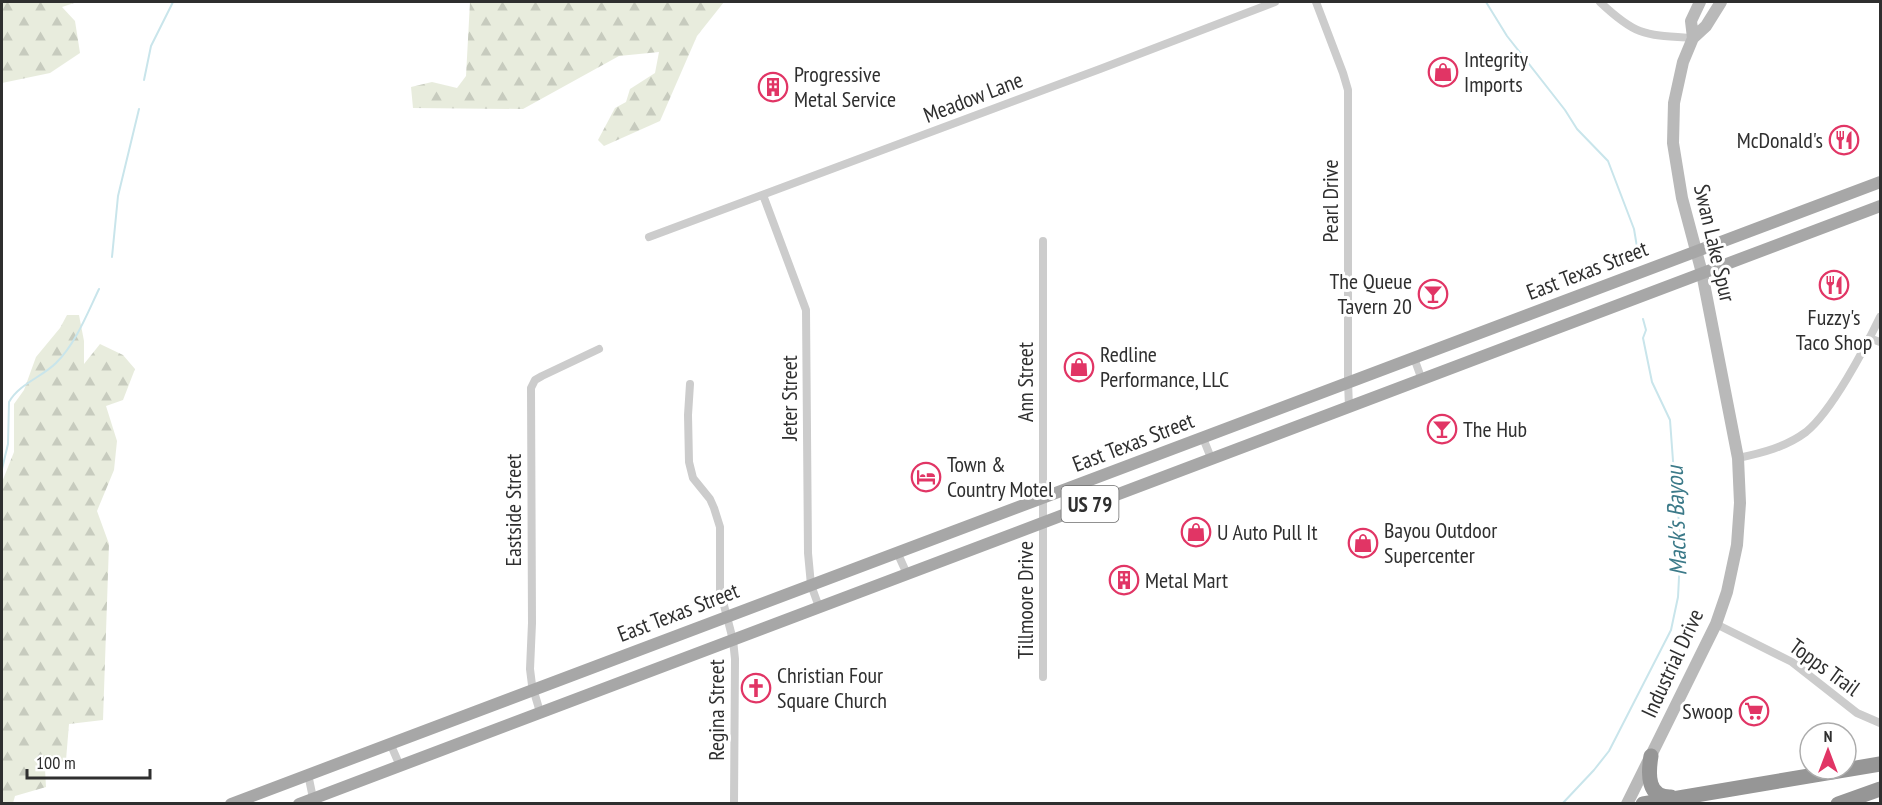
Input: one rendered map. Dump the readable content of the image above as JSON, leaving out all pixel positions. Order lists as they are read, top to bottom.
{
  "streets": {
    "main road": [
      "Swan Lake Spur",
      "East Texas Street",
      "US 79",
      "Industrial Drive"
    ],
    "street": [
      "Meadow Lane",
      "Pearl Drive",
      "Ann Street",
      "Jeter Street",
      "Eastside Street",
      "Tillmoore Drive",
      "Topps Trail",
      "Regina Street"
    ]
  },
  "crossings": [
    ["Meadow Lane", "Jeter Street"],
    ["Pearl Drive", "East Texas Street"],
    ["Swan Lake Spur", "East Texas Street"],
    ["Swan Lake Spur", "Industrial Drive"],
    ["East Texas Street", "Ann Street"],
    ["East Texas Street", "Jeter Street"],
    ["East Texas Street", "Eastside Street"],
    ["East Texas Street", "Tillmoore Drive"],
    ["East Texas Street", "Regina Street"],
    ["Ann Street", "Tillmoore Drive"],
    ["Industrial Drive", "Topps Trail"]
  ],
  "water": ["Mack's Bayou"],
  "places": {
    "shop": [
      "Integrity Imports",
      "Redline Performance, LLC",
      "U Auto Pull It",
      "Bayou Outdoor Supercenter"
    ],
    "building": ["Progressive Metal Service", "Metal Mart"],
    "restaurant": ["McDonald's", "Fuzzy's Taco Shop"],
    "bar": ["The Queue Tavern 20", "The Hub"],
    "hotel": ["Town & Country Motel"],
    "church": ["Christian Four Square Church"],
    "supermarket": ["Swoop"]
  },
  "scale_bar": "100 m",
  "north": "top"
}
